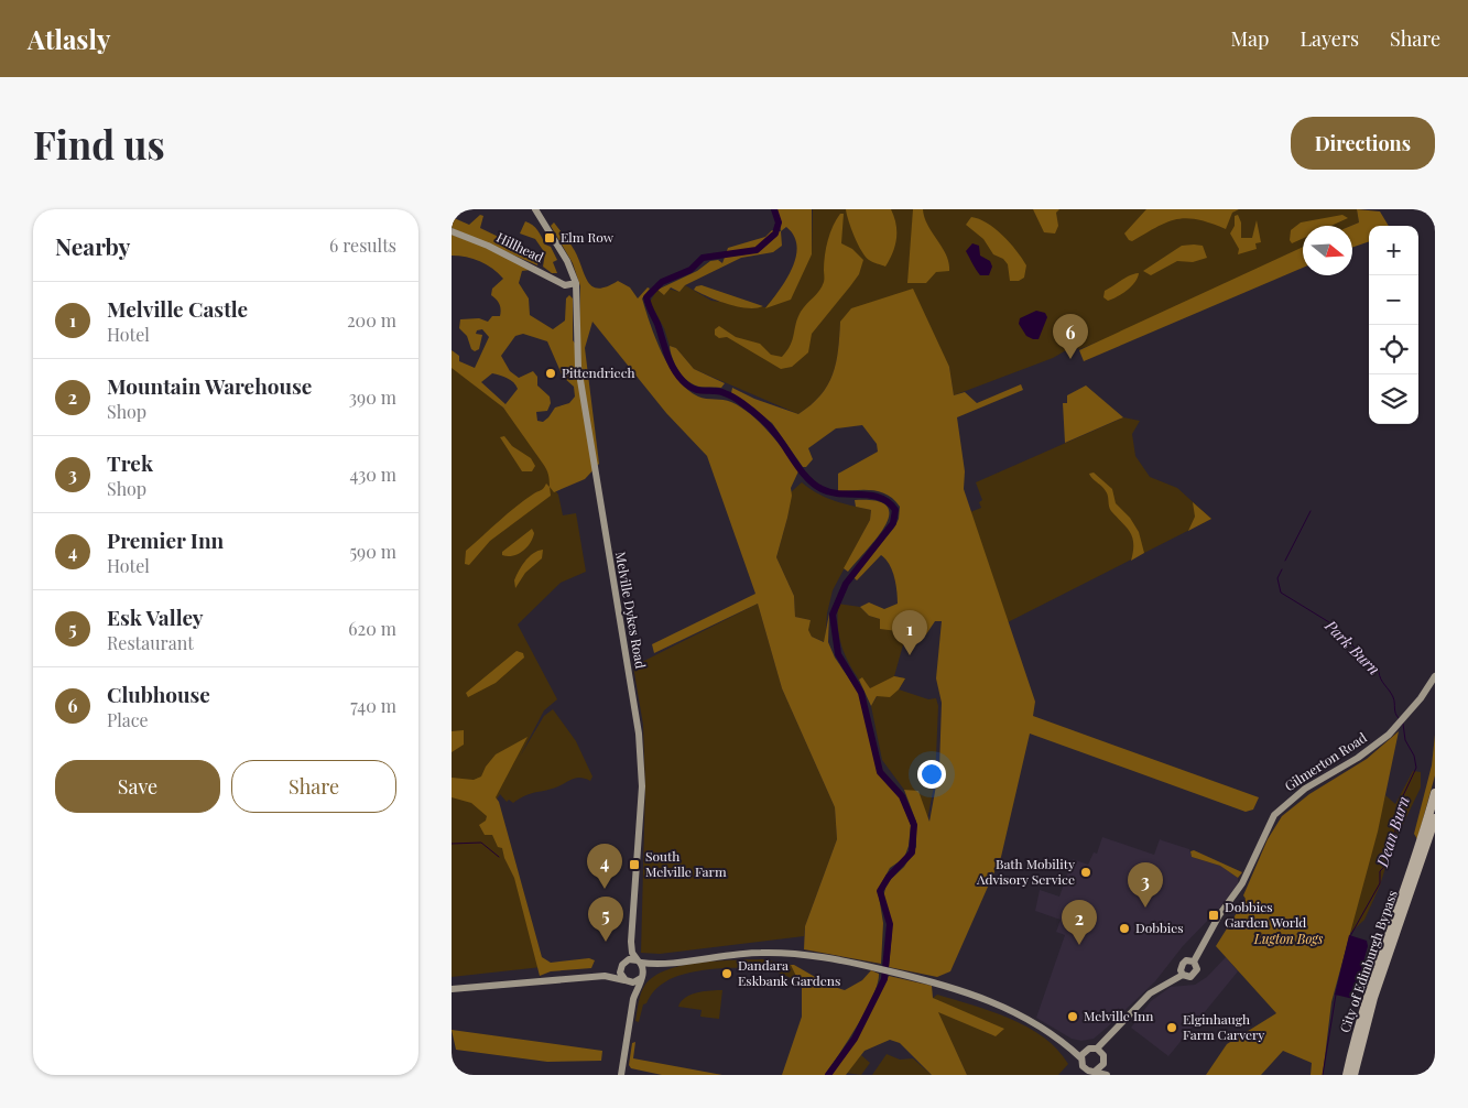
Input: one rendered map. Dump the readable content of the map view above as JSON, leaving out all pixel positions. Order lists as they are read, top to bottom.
{
  "streets": {
    "highway": ["City of Edinburgh Bypass"],
    "main road": ["Hillhead", "Melville Dykes Road", "Gilmerton Road"]
  },
  "crossings": [
    ["Hillhead", "Melville Dykes Road"]
  ],
  "water": ["Park Burn", "Dean Burn"],
  "parks": ["Lugton Bogs"],
  "places": {
    "transit": ["Elm Row", "South Melville Farm", "Dobbies Garden World"],
    "other": [
      "Pittendriech",
      "Bath Mobility Advisory Service",
      "Dobbies",
      "Dandara Eskbank Gardens",
      "Melville Inn",
      "Elginhaugh Farm Carvery"
    ]
  },
  "north": "right",
  "page": {
    "header": "Atlasly",
    "nav": ["Map", "Layers", "Share"],
    "buttons": [
      "Directions",
      ["Save", "Share"]
    ],
    "title": "Find us",
    "heading": ["Nearby", "6 results"],
    "map_buttons": ["+", "−"],
    "list": [
      {
        "mark": "1",
        "name": "Melville Castle",
        "note": "Hotel",
        "value": "200 m"
      },
      {
        "mark": "2",
        "name": "Mountain Warehouse",
        "note": "Shop",
        "value": "390 m"
      },
      {
        "mark": "3",
        "name": "Trek",
        "note": "Shop",
        "value": "430 m"
      },
      {
        "mark": "4",
        "name": "Premier Inn",
        "note": "Hotel",
        "value": "590 m"
      },
      {
        "mark": "5",
        "name": "Esk Valley",
        "note": "Restaurant",
        "value": "620 m"
      },
      {
        "mark": "6",
        "name": "Clubhouse",
        "note": "Place",
        "value": "740 m"
      }
    ],
    "pins": [
      "6",
      "1",
      "4",
      "3",
      "5",
      "2"
    ]
  }
}
